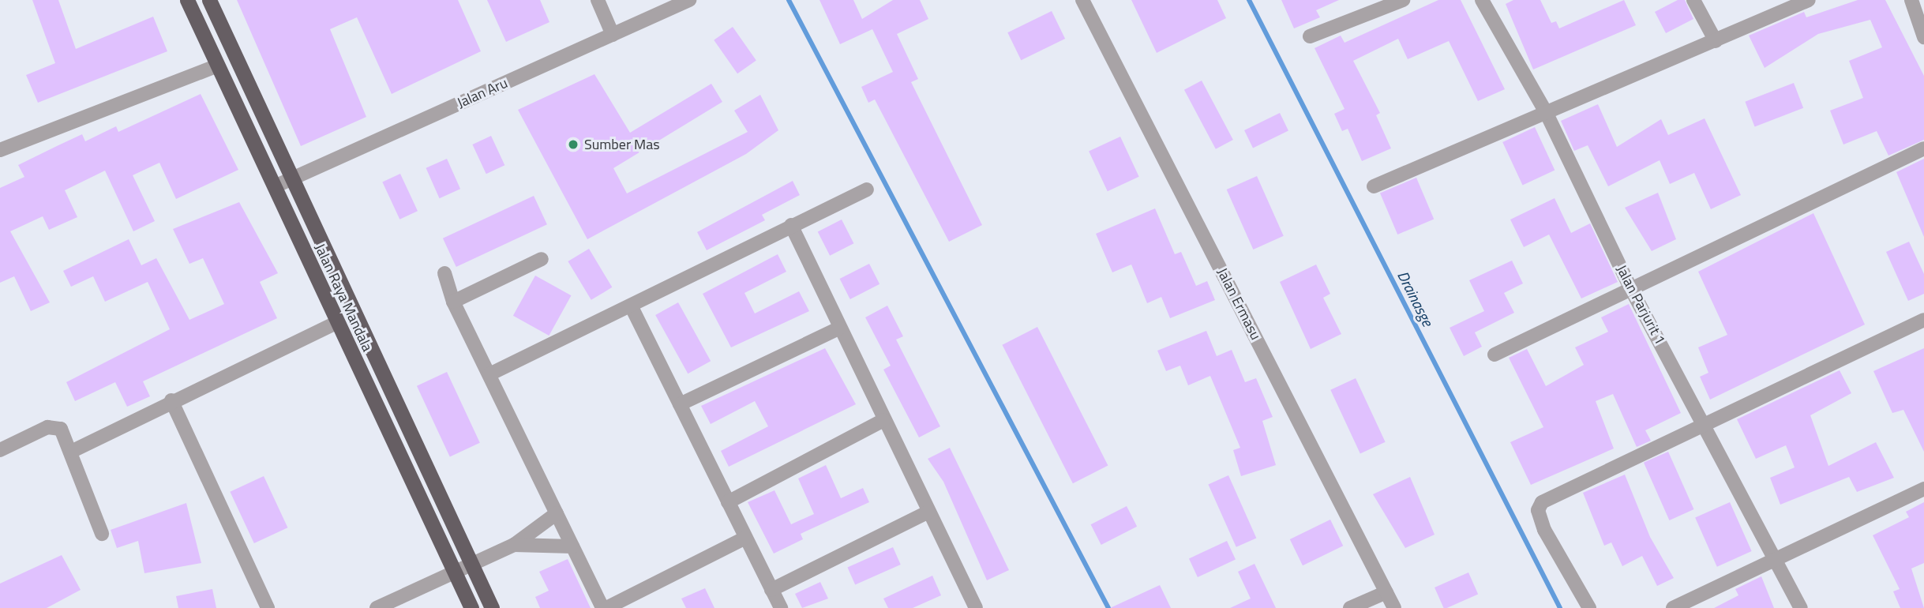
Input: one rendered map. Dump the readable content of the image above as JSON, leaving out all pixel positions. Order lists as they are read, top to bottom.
{
  "streets": {
    "highway": ["Jalan Raya Mandala"],
    "street": ["Jalan Aru", "Jalan Ermasu", "Jalan Parjurit 1"]
  },
  "crossings": [
    ["Jalan Aru", "Jalan Raya Mandala"]
  ],
  "water": ["Drainasge"],
  "places": ["Sumber Mas"]
}
